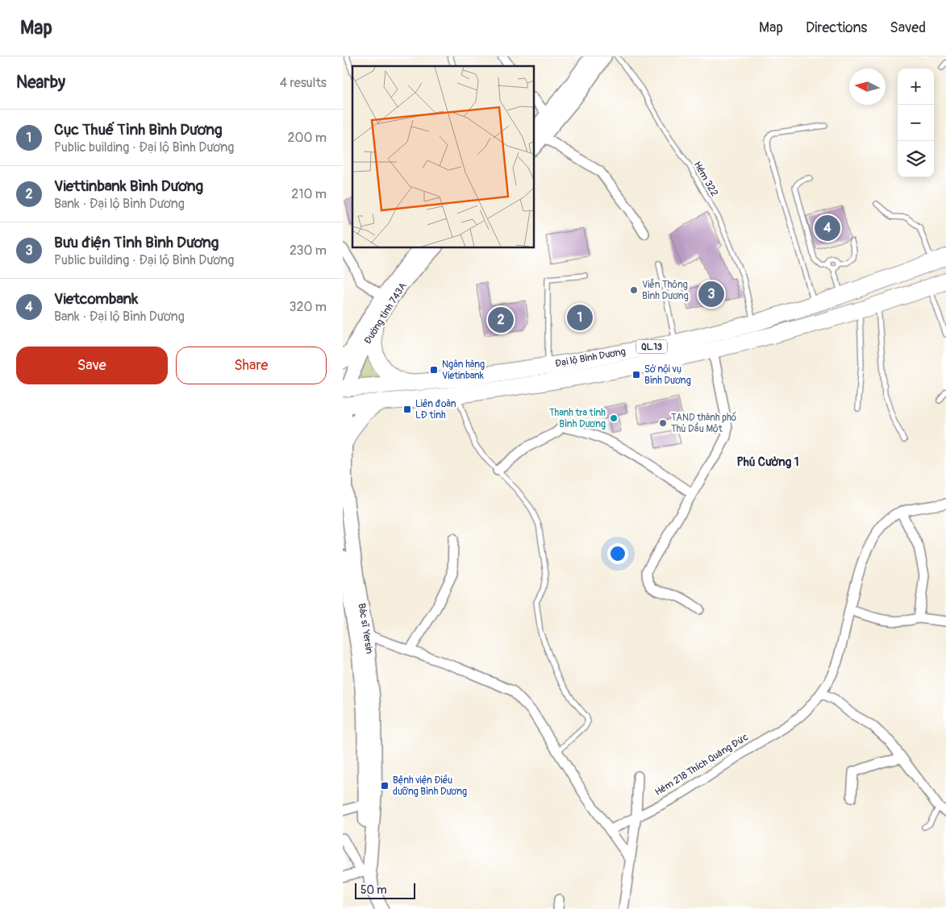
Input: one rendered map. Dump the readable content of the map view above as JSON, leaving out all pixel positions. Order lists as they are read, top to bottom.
{
  "streets": {
    "highway": ["QL.13", "Đại lộ Bình Dương"],
    "main road": ["Đường tỉnh 743A", "Bác sĩ Yersin"],
    "street": ["Hẻm 218 Thích Quảng Đức"],
    "lane": ["Hẻm 322"]
  },
  "crossings": [
    ["Hẻm 322", "Đại lộ Bình Dương"],
    ["Đường tỉnh 743A", "Đại lộ Bình Dương"],
    ["Đại lộ Bình Dương", "Bác sĩ Yersin"]
  ],
  "districts": ["Phú Cường 1"],
  "places": {
    "other": ["Viễn Thông Bình Dương", "Thanh tra tỉnh Bình Dương", "TAND thành phố Thủ Dầu Một"],
    "transit": [
      "Ngân hàng Vietinbank",
      "Sở nội vụ Bình Dương",
      "Liên đoàn LĐ tỉnh",
      "Bệnh viện Điều dưỡng Bình Dương"
    ]
  },
  "scale_bar": "50 m",
  "north": "left",
  "page": {
    "header": "Map",
    "nav": ["Map", "Directions", "Saved"],
    "heading": ["Nearby", "4 results"],
    "map_buttons": ["+", "−"],
    "list": [
      {
        "mark": "1",
        "name": "Cục Thuế Tỉnh Bình Dương",
        "note": "Public building · Đại lộ Bình Dương",
        "value": "200 m"
      },
      {
        "mark": "2",
        "name": "Viettinbank Bình Dương",
        "note": "Bank · Đại lộ Bình Dương",
        "value": "210 m"
      },
      {
        "mark": "3",
        "name": "Bưu điện Tỉnh Bình Dương",
        "note": "Public building · Đại lộ Bình Dương",
        "value": "230 m"
      },
      {
        "mark": "4",
        "name": "Vietcombank",
        "note": "Bank · Đại lộ Bình Dương",
        "value": "320 m"
      }
    ],
    "pins": [
      "4",
      "3",
      "1",
      "2"
    ],
    "buttons": ["Save", "Share"],
    "scale": "50 m"
  }
}
